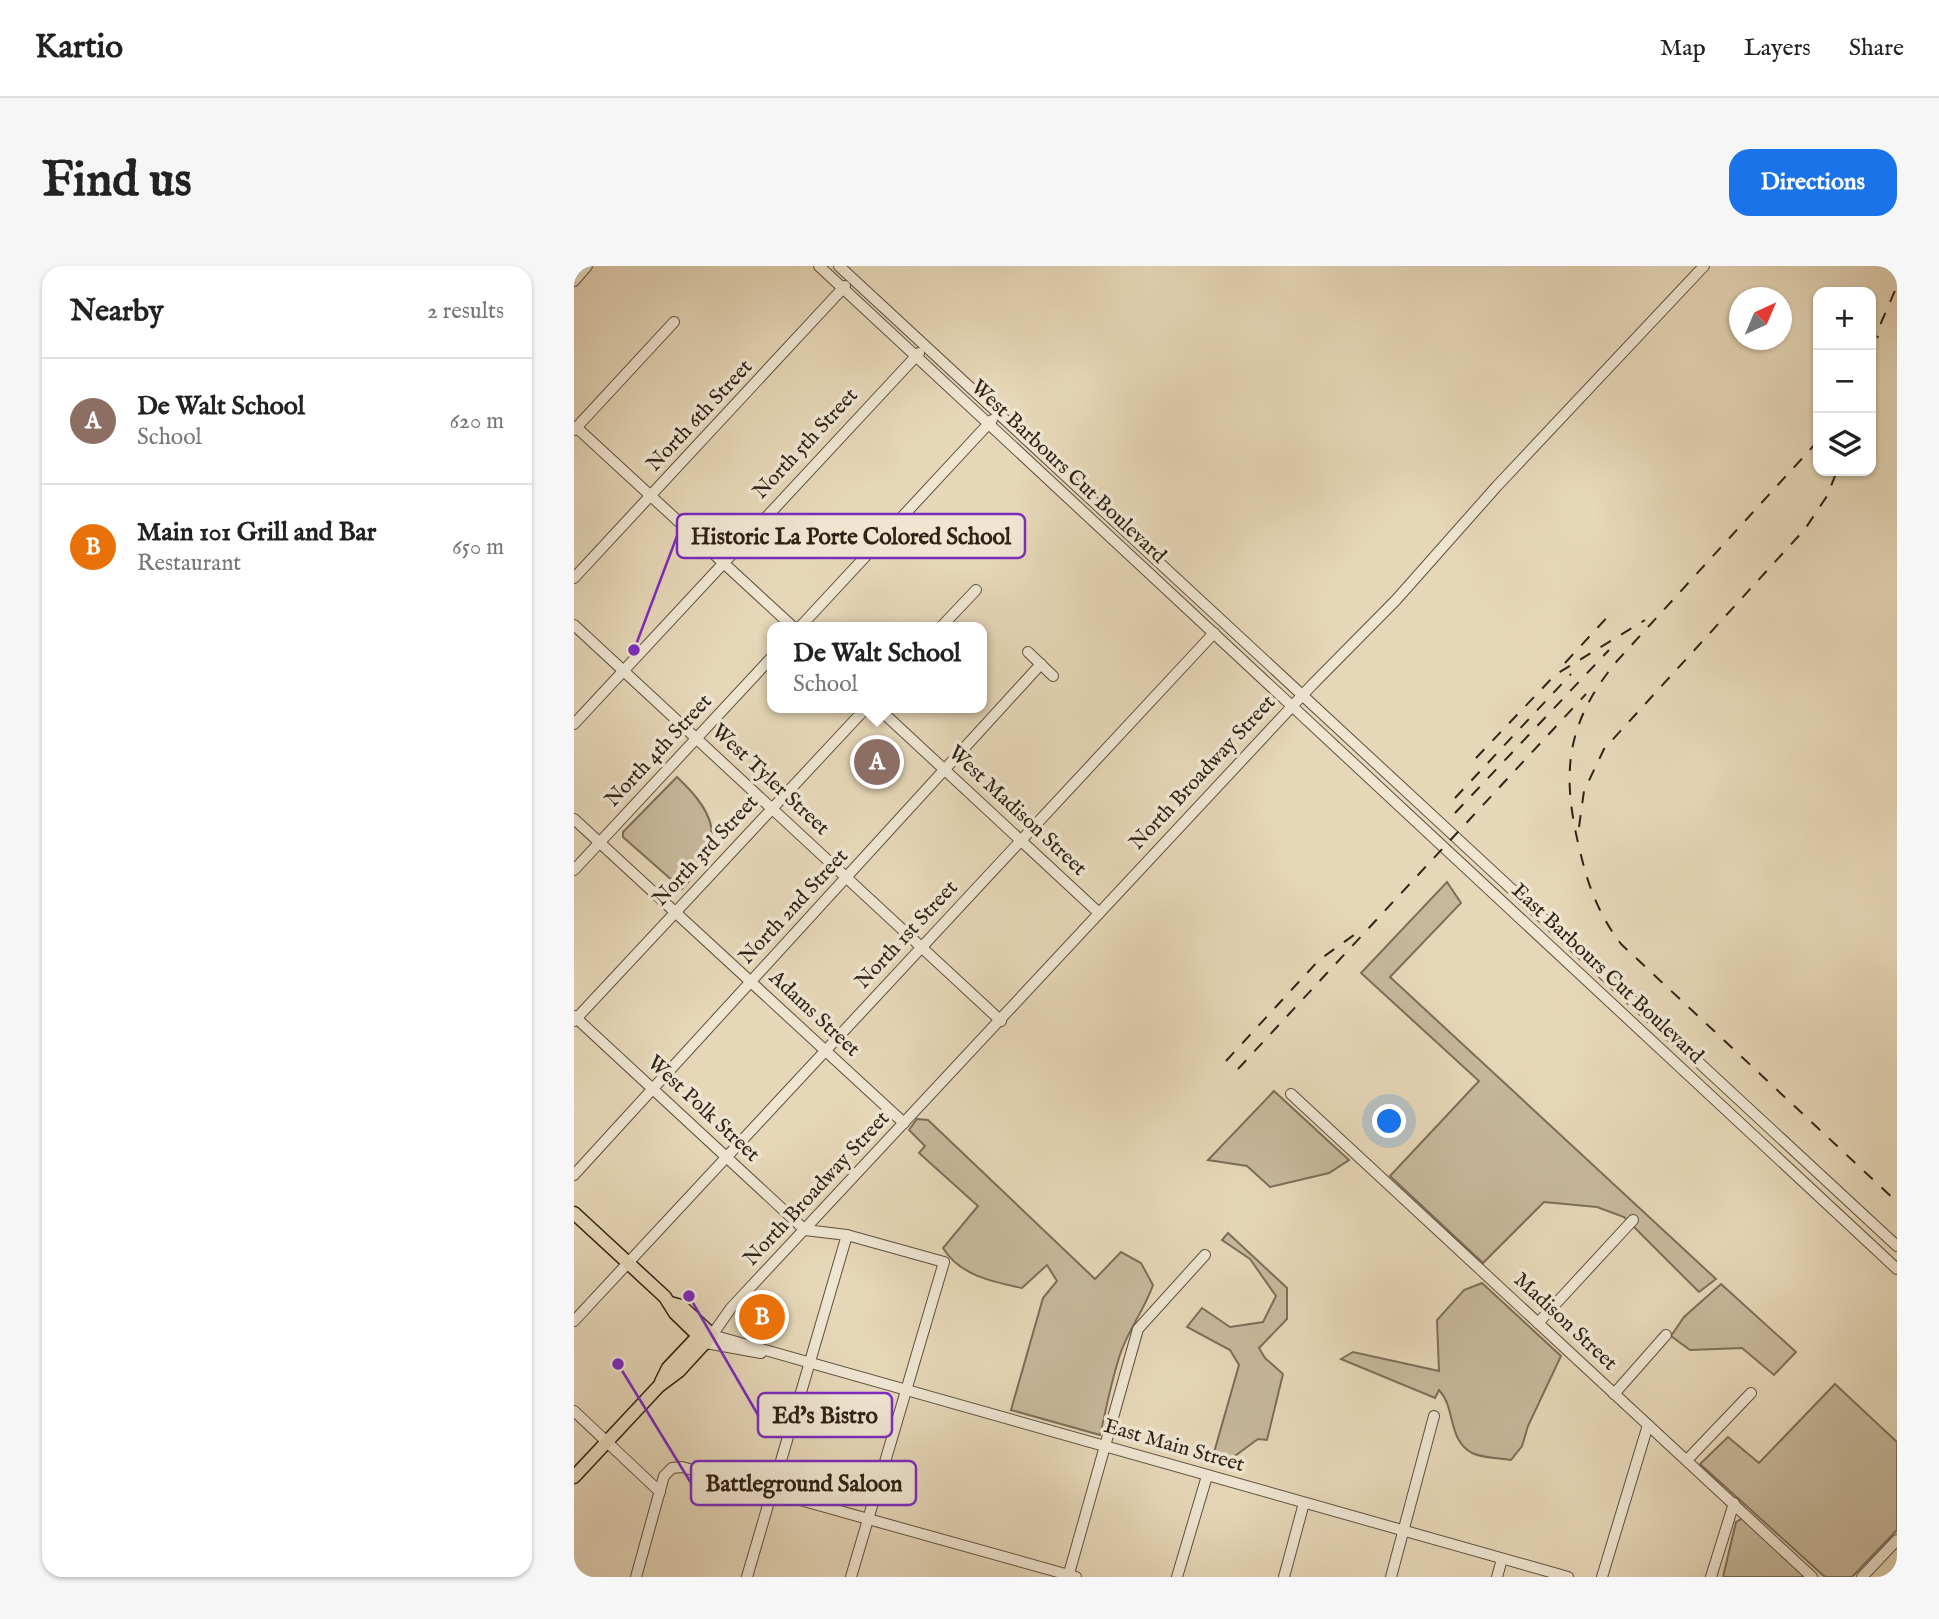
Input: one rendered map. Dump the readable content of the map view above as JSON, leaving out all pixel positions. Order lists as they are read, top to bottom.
{
  "streets": {
    "street": [
      "North 6th Street",
      "North 5th Street",
      "West Barbours Cut Boulevard",
      "North 4th Street",
      "North Broadway Street",
      "West Tyler Street",
      "West Madison Street",
      "North 3rd Street",
      "North 2nd Street",
      "North 1st Street",
      "East Barbours Cut Boulevard",
      "Adams Street",
      "West Polk Street",
      "Madison Street",
      "East Main Street"
    ]
  },
  "crossings": [
    ["North 6th Street", "West Barbours Cut Boulevard"],
    ["North 5th Street", "West Barbours Cut Boulevard"],
    ["North 5th Street", "West Tyler Street"],
    ["West Barbours Cut Boulevard", "North Broadway Street"],
    ["West Barbours Cut Boulevard", "North 1st Street"],
    ["West Barbours Cut Boulevard", "East Barbours Cut Boulevard"],
    ["North 4th Street", "West Tyler Street"],
    ["North 4th Street", "Adams Street"],
    ["North Broadway Street", "West Tyler Street"],
    ["North Broadway Street", "West Madison Street"],
    ["North Broadway Street", "East Barbours Cut Boulevard"],
    ["North Broadway Street", "Adams Street"],
    ["North Broadway Street", "West Polk Street"],
    ["North Broadway Street", "East Main Street"],
    ["West Tyler Street", "North 3rd Street"],
    ["West Tyler Street", "North 2nd Street"],
    ["West Tyler Street", "North 1st Street"],
    ["West Madison Street", "North 2nd Street"],
    ["West Madison Street", "North 1st Street"],
    ["North 3rd Street", "Adams Street"],
    ["North 3rd Street", "West Polk Street"],
    ["North 2nd Street", "Adams Street"],
    ["North 2nd Street", "West Polk Street"],
    ["North 1st Street", "Adams Street"],
    ["North 1st Street", "West Polk Street"]
  ],
  "places": ["Historic La Porte Colored School", "Ed's Bistro", "Battleground Saloon"],
  "north": "top right",
  "page": {
    "header": "Kartio",
    "nav": ["Map", "Layers", "Share"],
    "buttons": "Directions",
    "title": "Find us",
    "heading": ["Nearby", "2 results"],
    "map_buttons": ["+", "−"],
    "list": [
      {
        "mark": "A",
        "name": "De Walt School",
        "note": "School",
        "value": "620 m"
      },
      {
        "mark": "B",
        "name": "Main 101 Grill and Bar",
        "note": "Restaurant",
        "value": "650 m"
      }
    ],
    "popup": ["De Walt School", "School"],
    "pins": ["A", "B"]
  }
}
